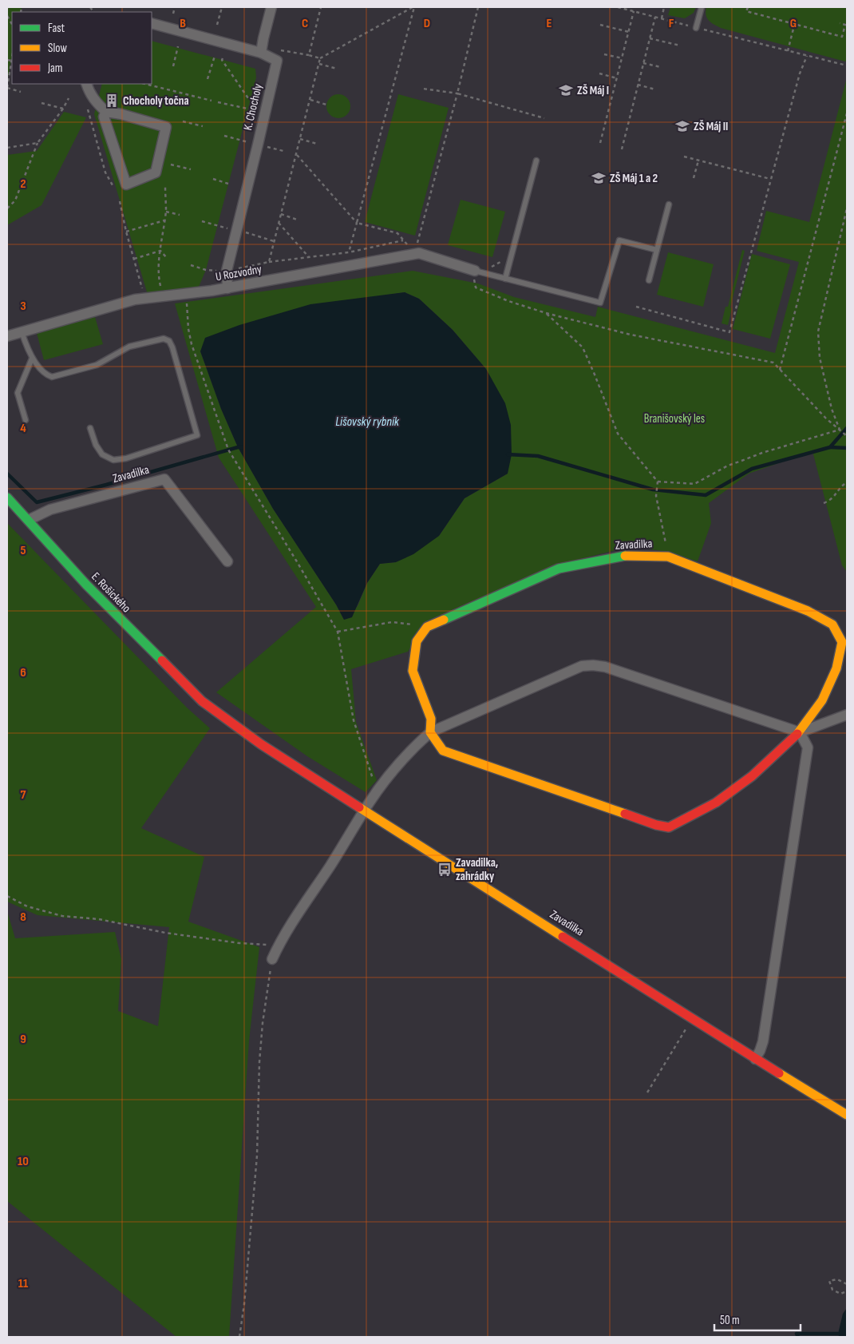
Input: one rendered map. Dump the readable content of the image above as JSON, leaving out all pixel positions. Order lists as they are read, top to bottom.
{
  "streets": {
    "street": [
      "K. Chocholy",
      "U Rozvodny",
      "Zavadilka",
      "E. Rošického"
    ]
  },
  "crossings": [
    ["K. Chocholy", "U Rozvodny"],
    ["Zavadilka", "E. Rošického"]
  ],
  "water": ["Lišovský rybník"],
  "parks": ["Branišovský les"],
  "places": {
    "school or university": ["ZŠ Máj I", "ZŠ Máj II", "ZŠ Máj 1 a 2"],
    "building": ["Chocholy točna"],
    "bus stop": ["Zavadilka, zahrádky"]
  },
  "legend": ["Fast", "Slow", "Jam"],
  "scale_bar": "50 m",
  "grid": {
    "columns": [
      "B",
      "C",
      "D",
      "E",
      "F",
      "G"
    ],
    "rows": [
      "2",
      "3",
      "4",
      "5",
      "6",
      "7",
      "8",
      "9",
      "10",
      "11"
    ]
  }
}
